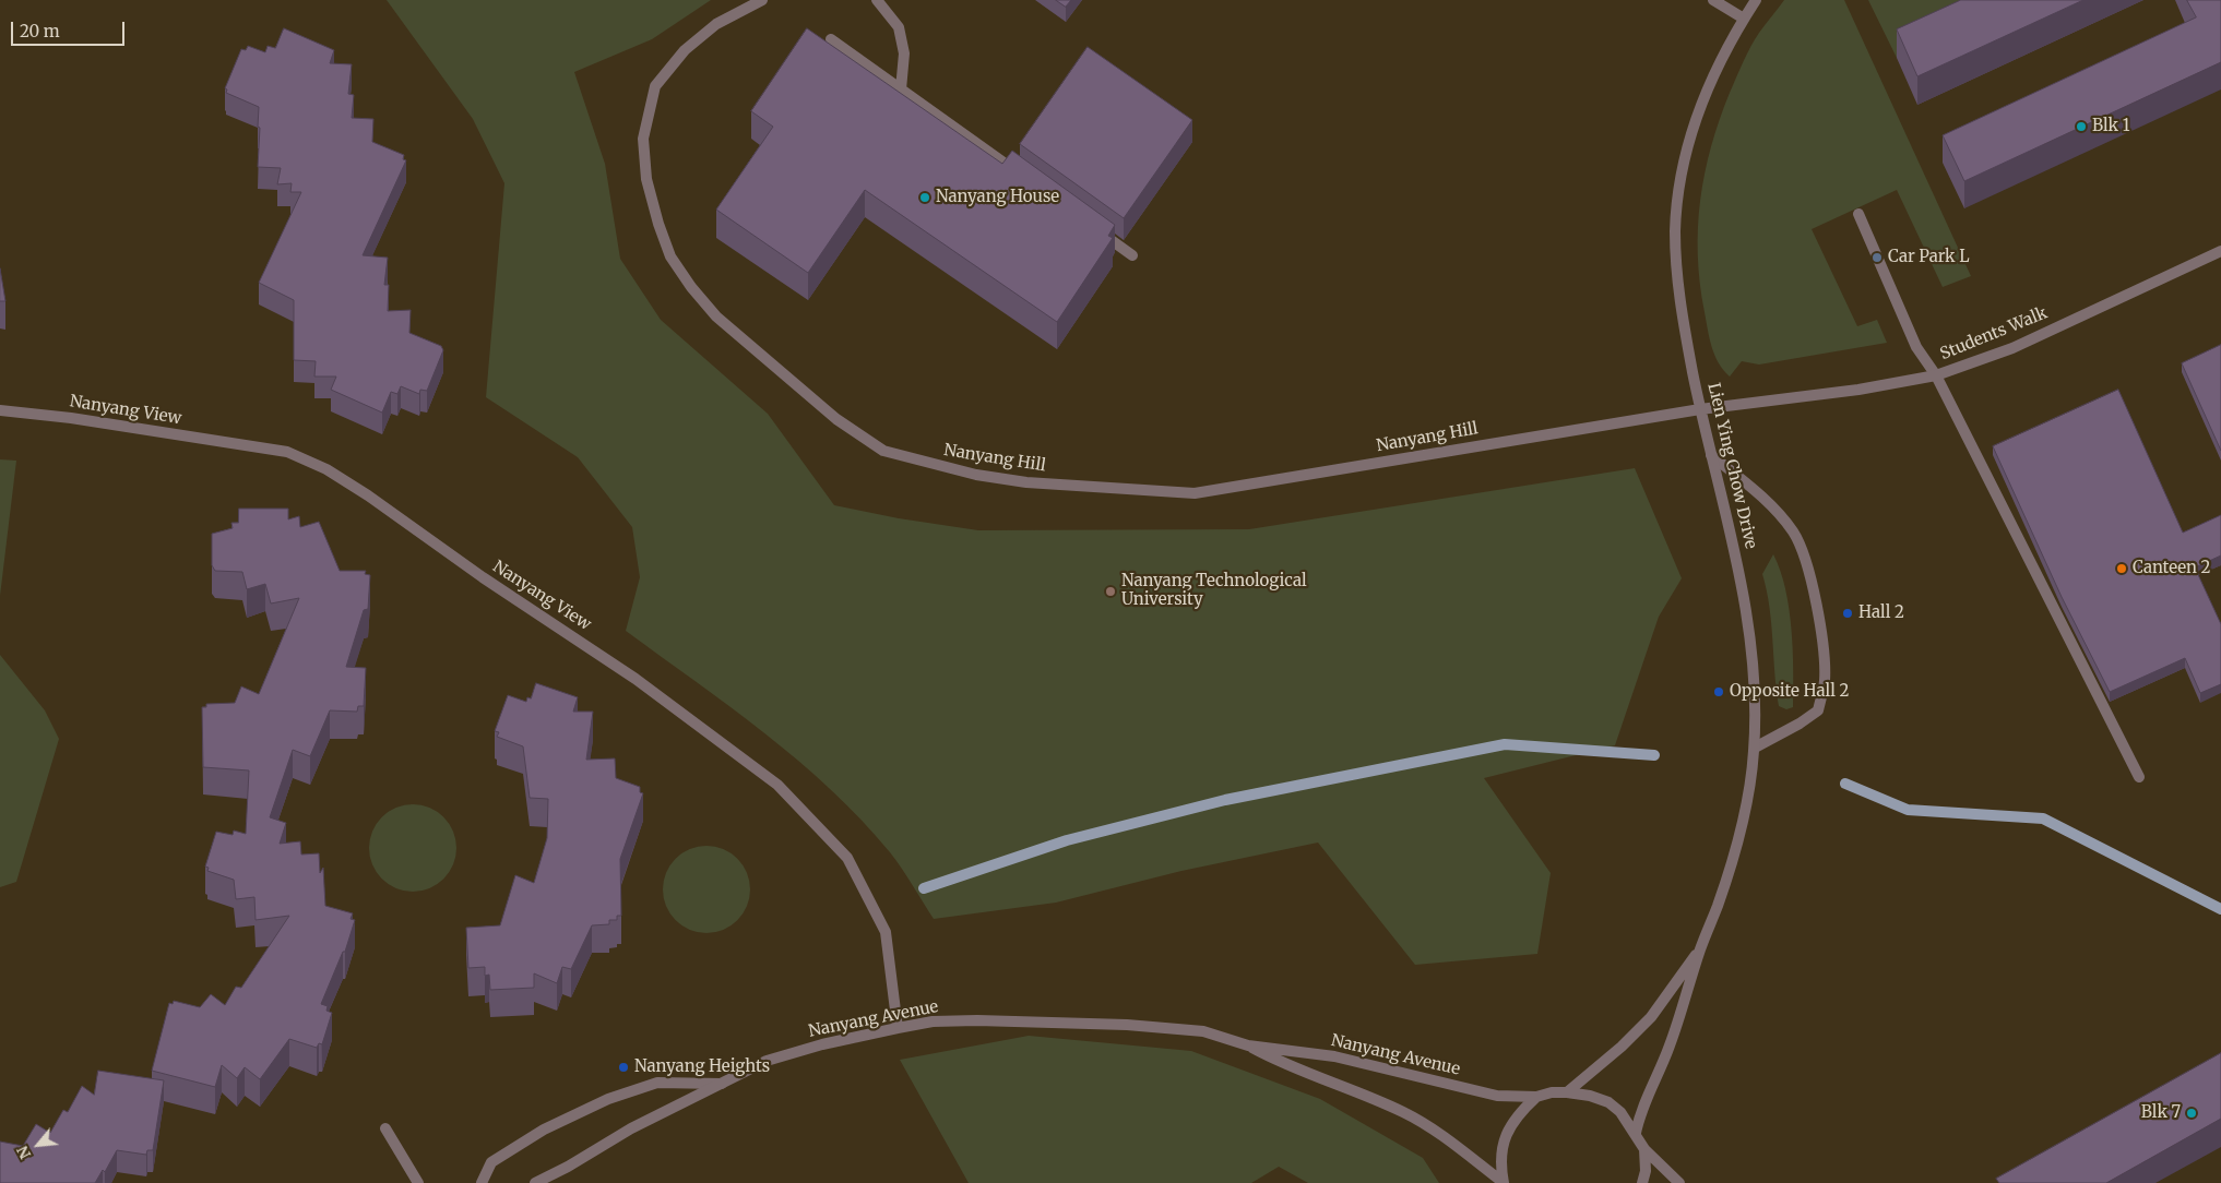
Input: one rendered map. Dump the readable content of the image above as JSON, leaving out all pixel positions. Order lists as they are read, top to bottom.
{
  "streets": {
    "street": [
      "Students Walk",
      "Nanyang View",
      "Nanyang Hill",
      "Lien Ying Chow Drive",
      "Nanyang Avenue"
    ]
  },
  "crossings": [
    ["Students Walk", "Nanyang Hill"],
    ["Students Walk", "Lien Ying Chow Drive"],
    ["Nanyang View", "Nanyang Avenue"],
    ["Nanyang Hill", "Lien Ying Chow Drive"],
    ["Lien Ying Chow Drive", "Nanyang Avenue"]
  ],
  "places": [
    "Blk 1",
    "Nanyang House",
    "Car Park L",
    "Canteen 2",
    "Nanyang Technological University",
    "Hall 2",
    "Opposite Hall 2",
    "Nanyang Heights",
    "Blk 7"
  ],
  "scale_bar": "20 m",
  "north": "bottom left"
}
